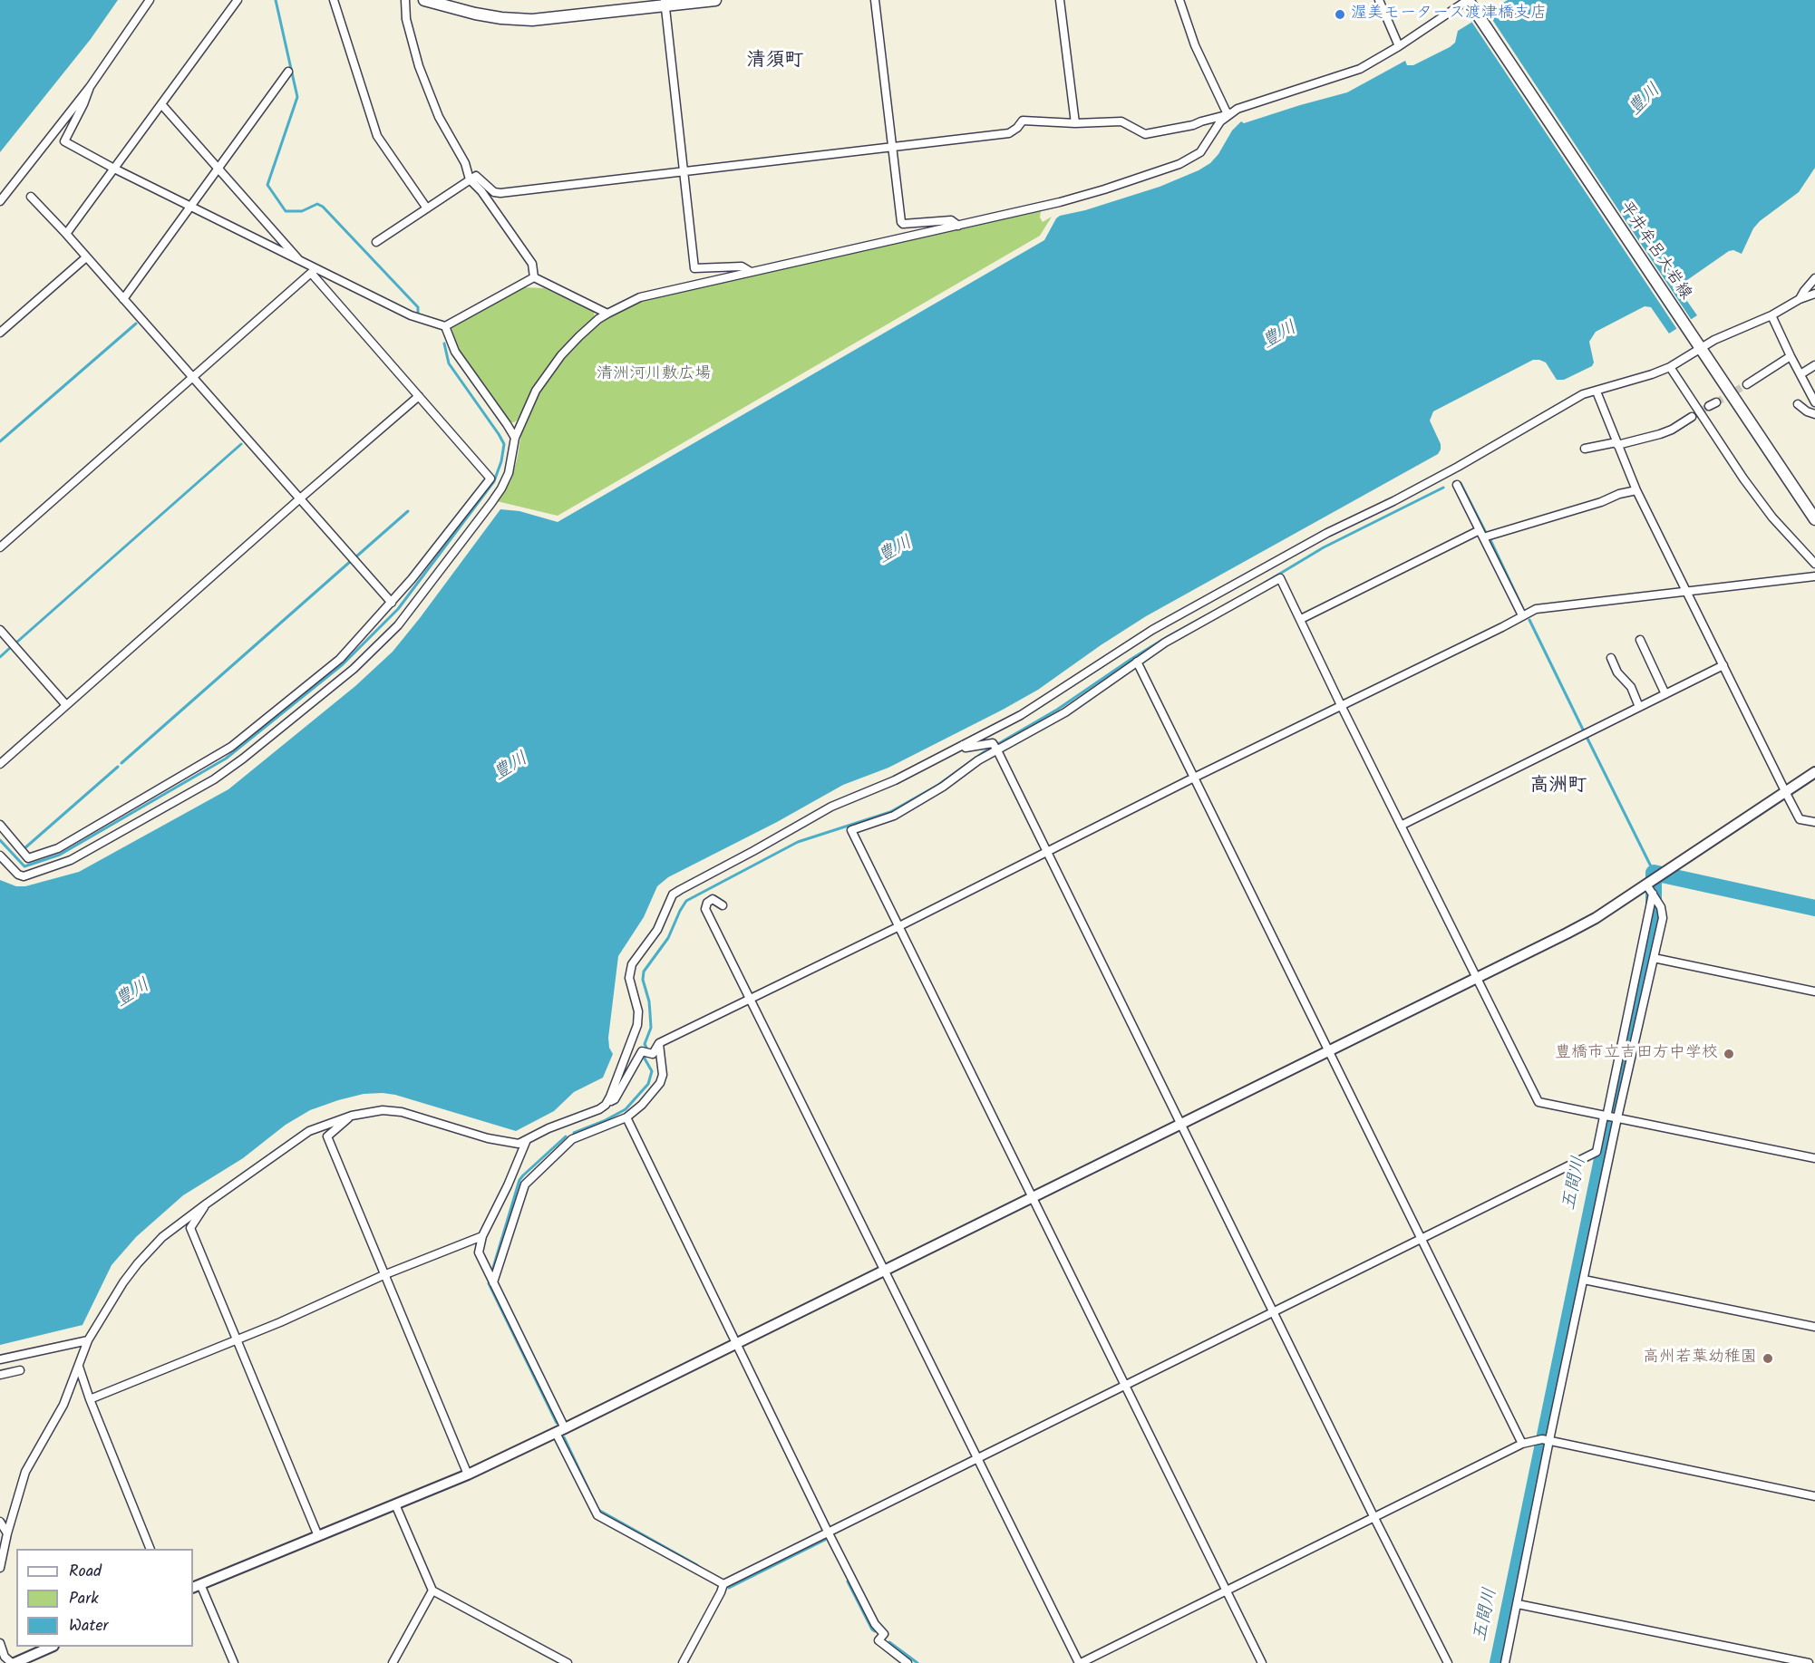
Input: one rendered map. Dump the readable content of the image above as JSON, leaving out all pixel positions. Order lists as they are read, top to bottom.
{
  "streets": {
    "main road": ["平井牟呂大岩線"]
  },
  "districts": ["清須町", "高洲町"],
  "water": ["豊川", "五間川"],
  "parks": ["清洲河川敷広場"],
  "places": ["渥美モータース渡津橋支店", "豊橋市立吉田方中学校", "高州若葉幼稚園"],
  "legend": ["Road", "Park", "Water"]
}
